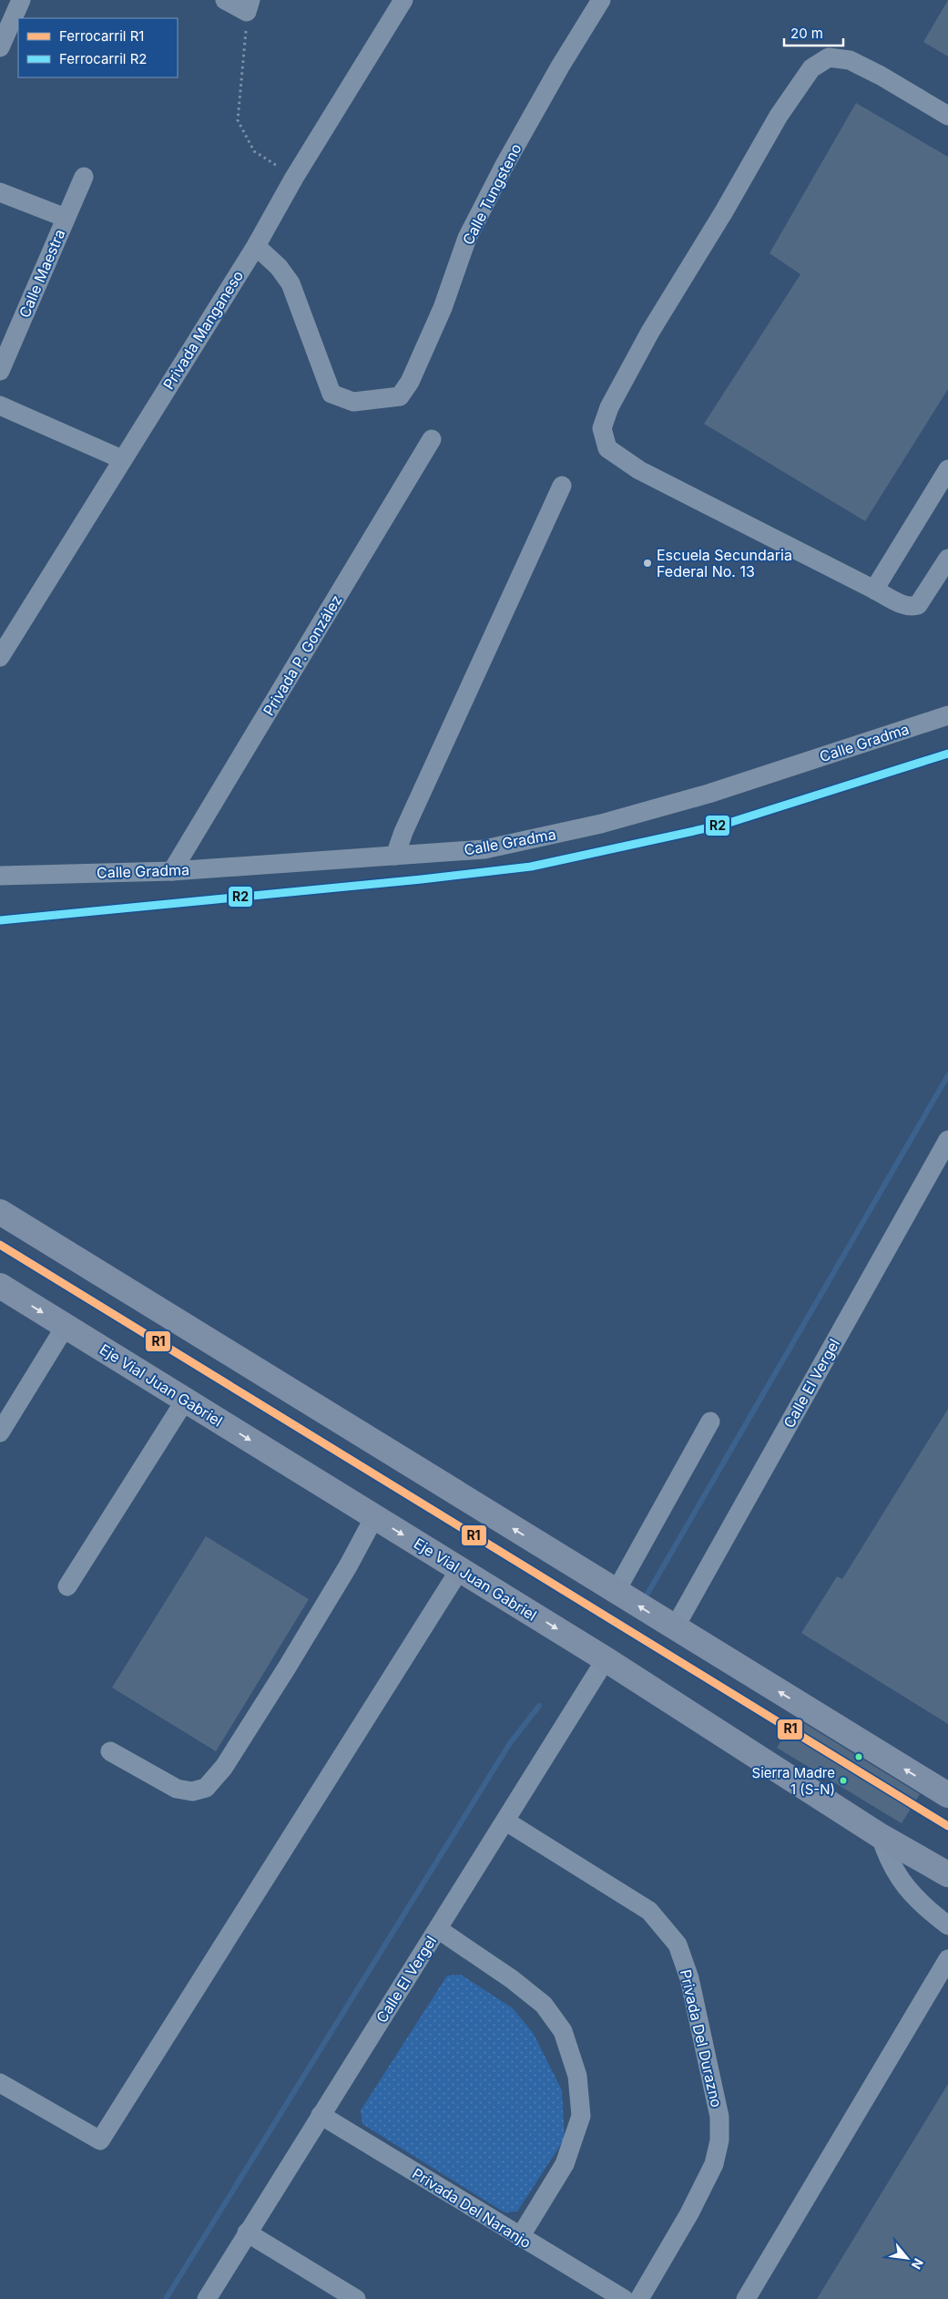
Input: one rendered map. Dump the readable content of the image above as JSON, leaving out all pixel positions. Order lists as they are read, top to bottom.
{
  "streets": {
    "main road": ["Eje Vial Juan Gabriel"],
    "street": [
      "Calle Tungsteno",
      "Calle Maestra",
      "Privada Manganeso",
      "Privada P. González",
      "Calle Gradma",
      "Calle El Vergel",
      "Privada Del Durazno",
      "Privada Del Naranjo"
    ]
  },
  "crossings": [
    ["Calle Tungsteno", "Privada Manganeso"],
    ["Privada P. González", "Calle Gradma"],
    ["Calle El Vergel", "Eje Vial Juan Gabriel"],
    ["Calle El Vergel", "Privada Del Durazno"],
    ["Calle El Vergel", "Privada Del Naranjo"]
  ],
  "places": ["Escuela Secundaria Federal No. 13", "Sierra Madre 1 (S-N)"],
  "lines": ["rail line R2", "rail line R1"],
  "legend": ["Ferrocarril R1", "Ferrocarril R2"],
  "scale_bar": "20 m",
  "north": "bottom right"
}
